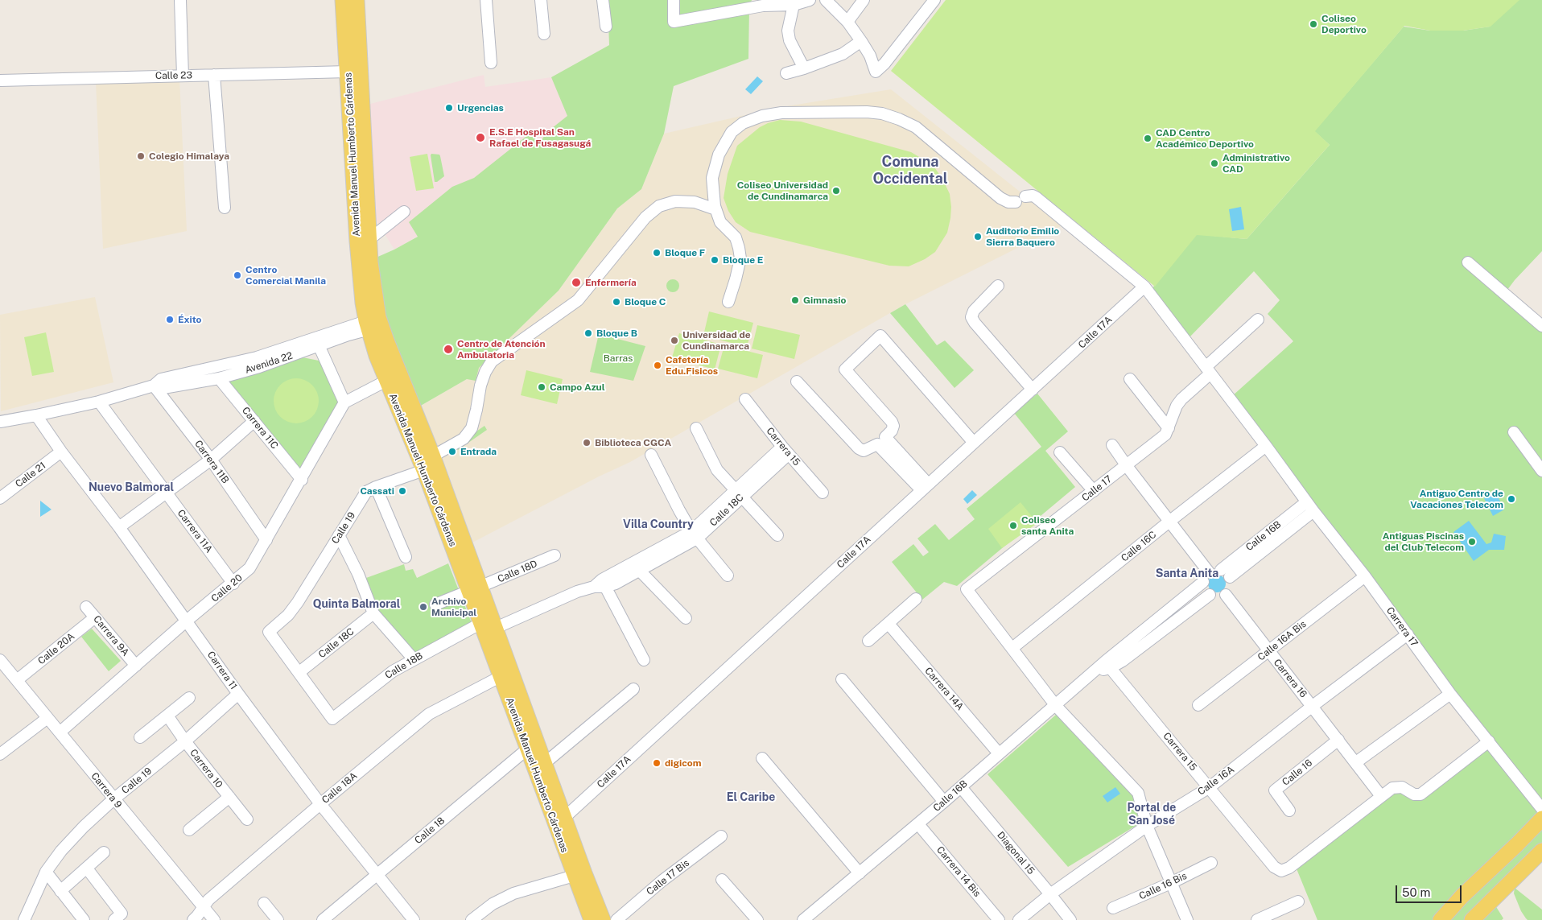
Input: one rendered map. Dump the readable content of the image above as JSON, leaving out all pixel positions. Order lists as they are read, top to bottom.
{
  "streets": {
    "main road": ["Avenida Manuel Humberto Cárdenas"],
    "street": [
      "Calle 23",
      "Calle 17A",
      "Avenida 22",
      "Carrera 11C",
      "Carrera 15",
      "Carrera 11B",
      "Calle 21",
      "Calle 17",
      "Calle 18C",
      "Calle 19",
      "Carrera 11A",
      "Calle 16B",
      "Calle 16C",
      "Calle 18D",
      "Calle 20",
      "Carrera 17",
      "Carrera 9A",
      "Calle 16A Bis",
      "Calle 20A",
      "Calle 18B",
      "Carrera 11",
      "Carrera 16",
      "Carrera 14A",
      "Carrera 10",
      "Calle 16",
      "Calle 16A",
      "Calle 18A",
      "Carrera 9",
      "Calle 18",
      "Diagonal 15",
      "Carrera 14 Bis",
      "Calle 17 Bis",
      "Calle 16 Bis"
    ]
  },
  "crossings": [
    ["Calle 23", "Avenida Manuel Humberto Cárdenas"],
    ["Avenida Manuel Humberto Cárdenas", "Calle 17A"],
    ["Avenida Manuel Humberto Cárdenas", "Avenida 22"],
    ["Avenida Manuel Humberto Cárdenas", "Calle 18C"],
    ["Avenida Manuel Humberto Cárdenas", "Calle 19"],
    ["Avenida Manuel Humberto Cárdenas", "Calle 18D"],
    ["Avenida Manuel Humberto Cárdenas", "Calle 18B"],
    ["Avenida Manuel Humberto Cárdenas", "Calle 18A"],
    ["Avenida Manuel Humberto Cárdenas", "Calle 18"],
    ["Calle 17A", "Carrera 17"],
    ["Avenida 22", "Carrera 11C"],
    ["Avenida 22", "Carrera 11B"],
    ["Avenida 22", "Carrera 11A"],
    ["Avenida 22", "Carrera 11"],
    ["Carrera 11C", "Calle 20"],
    ["Carrera 15", "Calle 18C"],
    ["Carrera 15", "Calle 16B"],
    ["Carrera 15", "Carrera 16"],
    ["Carrera 15", "Calle 16A"],
    ["Carrera 11B", "Calle 20"],
    ["Calle 21", "Carrera 11"],
    ["Calle 17", "Calle 16C"],
    ["Calle 17", "Carrera 17"],
    ["Calle 18C", "Calle 19"],
    ["Calle 18C", "Calle 18B"],
    ["Calle 19", "Calle 18B"],
    ["Calle 19", "Carrera 11"],
    ["Calle 19", "Carrera 10"],
    ["Calle 19", "Carrera 9"],
    ["Carrera 11A", "Calle 20"],
    ["Calle 16B", "Carrera 17"],
    ["Calle 16B", "Carrera 16"],
    ["Calle 16B", "Carrera 14A"],
    ["Calle 16B", "Diagonal 15"],
    ["Calle 16B", "Carrera 14 Bis"],
    ["Calle 16C", "Carrera 17"],
    ["Calle 20", "Carrera 9A"],
    ["Calle 20", "Carrera 11"],
    ["Calle 20", "Carrera 9"],
    ["Carrera 17", "Calle 16A Bis"],
    ["Carrera 17", "Calle 16A"],
    ["Carrera 9A", "Calle 20A"],
    ["Calle 16A Bis", "Carrera 16"],
    ["Calle 20A", "Carrera 9"],
    ["Carrera 11", "Calle 18A"],
    ["Carrera 11", "Calle 18"],
    ["Carrera 16", "Calle 16"],
    ["Carrera 16", "Calle 16A"],
    ["Calle 16A", "Diagonal 15"],
    ["Calle 18A", "Carrera 9"]
  ],
  "districts": [
    "Comuna Occidental",
    "Nuevo Balmoral",
    "Villa Country",
    "Santa Anita",
    "Quinta Balmoral",
    "El Caribe",
    "Portal de San José"
  ],
  "parks": ["Barras"],
  "places": [
    "Coliseo Deportivo",
    "Urgencias",
    "E.S.E Hospital San Rafael de Fusagasugá",
    "CAD Centro Académico Deportivo",
    "Colegio Himalaya",
    "Administrativo CAD",
    "Coliseo Universidad de Cundinamarca",
    "Auditorio Emilio Sierra Baquero",
    "Bloque F",
    "Bloque E",
    "Centro Comercial Manila",
    "Enfermería",
    "Gimnasio",
    "Bloque C",
    "Éxito",
    "Bloque B",
    "Universidad de Cundinamarca",
    "Centro de Atención Ambulatoria",
    "Cafetería Edu.Fisicos",
    "Campo Azul",
    "Biblioteca CGCA",
    "Entrada",
    "Cassati",
    "Antiguo Centro de Vacaciones Telecom",
    "Coliseo santa Anita",
    "Antiguas Piscinas del Club Telecom",
    "Archivo Municipal",
    "digicom"
  ],
  "scale_bar": "50 m"
}
